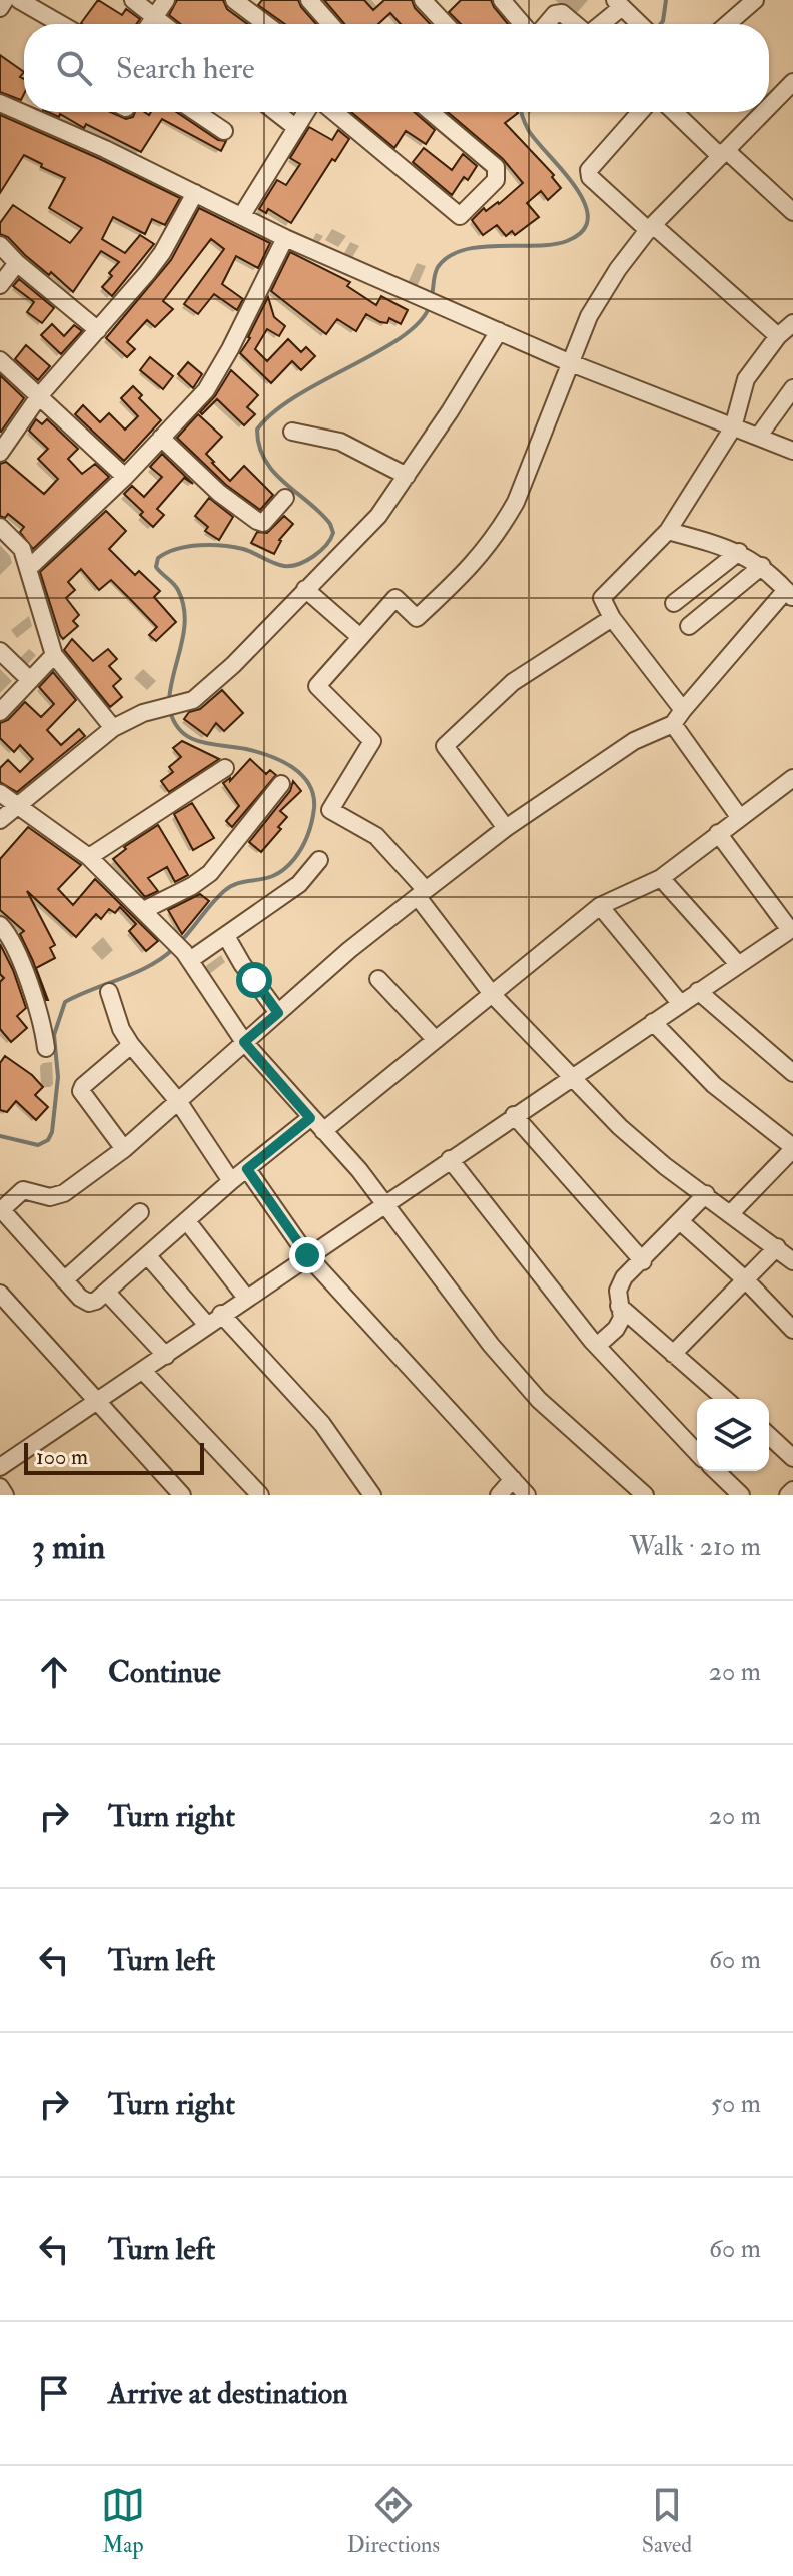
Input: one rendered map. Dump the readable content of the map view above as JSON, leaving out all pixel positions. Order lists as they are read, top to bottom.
{
  "scale_bar": "100 m",
  "page": {
    "search": "Search here",
    "scale": "100 m",
    "heading": ["3 min", "Walk · 210 m"],
    "list": [
      ["Continue", "20 m"],
      ["Turn right", "20 m"],
      ["Turn left", "60 m"],
      ["Turn right", "50 m"],
      ["Turn left", "60 m"],
      "Arrive at destination"
    ],
    "nav": ["Map", "Directions", "Saved"]
  }
}
